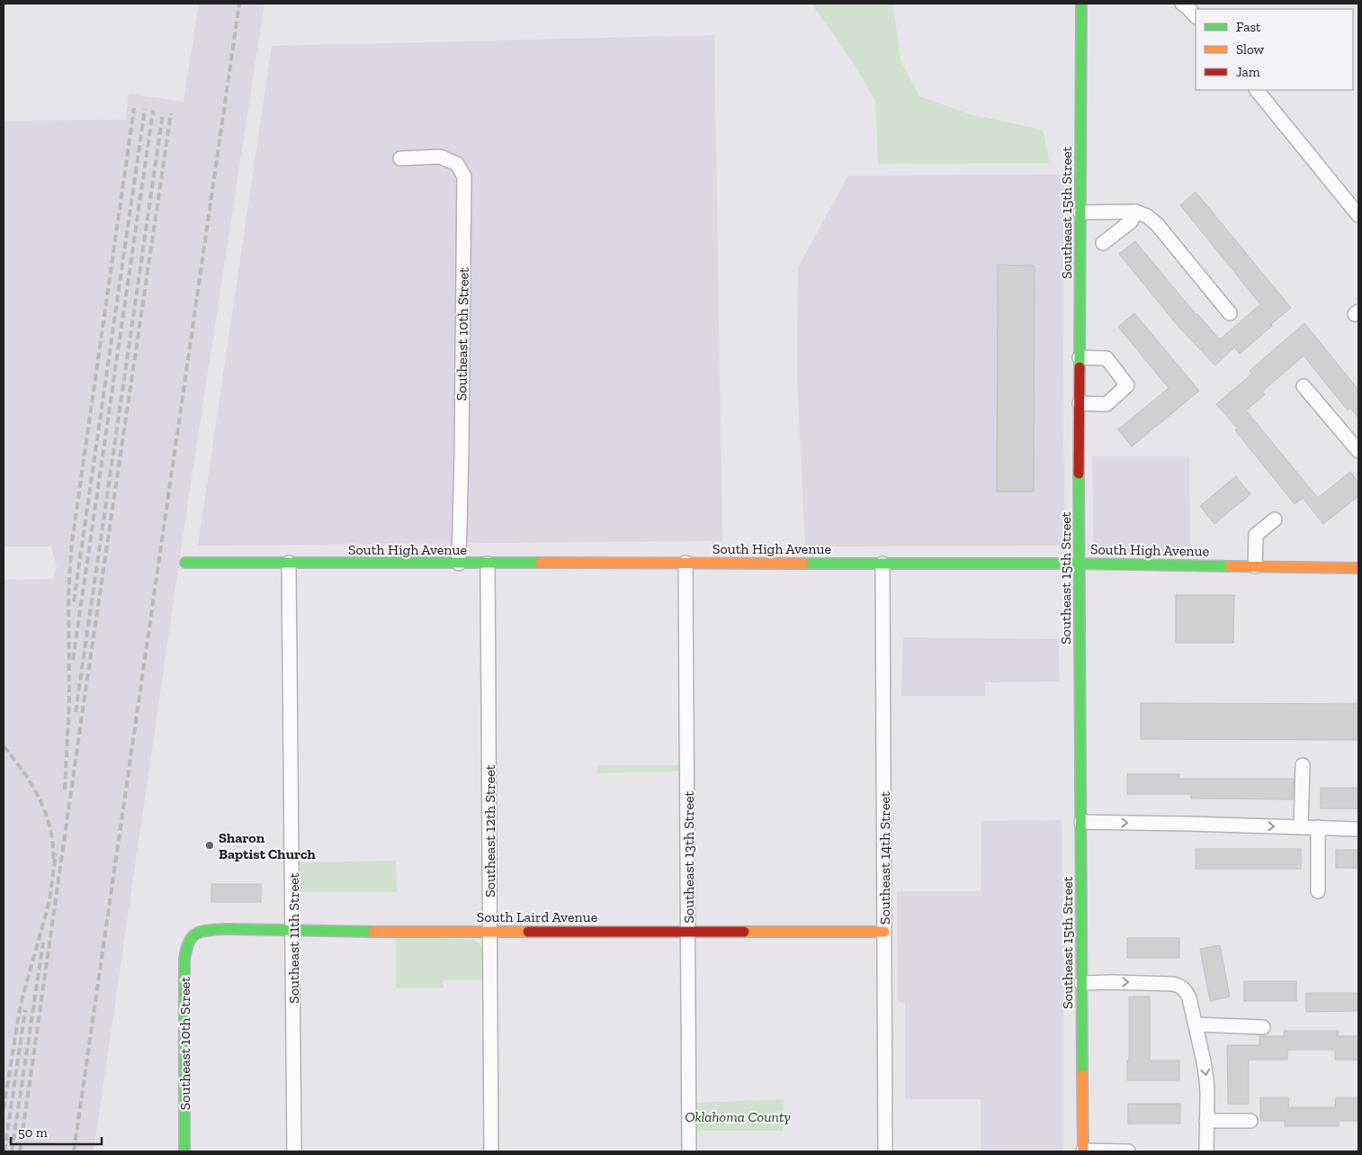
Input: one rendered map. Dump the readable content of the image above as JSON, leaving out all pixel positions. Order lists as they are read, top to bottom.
{
  "streets": {
    "street": [
      "Southeast 15th Street",
      "Southeast 10th Street",
      "South High Avenue",
      "Southeast 12th Street",
      "Southeast 13th Street",
      "Southeast 14th Street",
      "South Laird Avenue",
      "Southeast 11th Street"
    ]
  },
  "crossings": [
    ["Southeast 15th Street", "South High Avenue"],
    ["Southeast 10th Street", "South High Avenue"],
    ["Southeast 10th Street", "South Laird Avenue"],
    ["South High Avenue", "Southeast 12th Street"],
    ["South High Avenue", "Southeast 13th Street"],
    ["South High Avenue", "Southeast 14th Street"],
    ["South High Avenue", "Southeast 11th Street"],
    ["Southeast 12th Street", "South Laird Avenue"],
    ["Southeast 13th Street", "South Laird Avenue"],
    ["Southeast 14th Street", "South Laird Avenue"],
    ["South Laird Avenue", "Southeast 11th Street"]
  ],
  "parks": ["Oklahoma County"],
  "places": ["Sharon Baptist Church"],
  "legend": ["Fast", "Slow", "Jam"],
  "scale_bar": "50 m"
}
